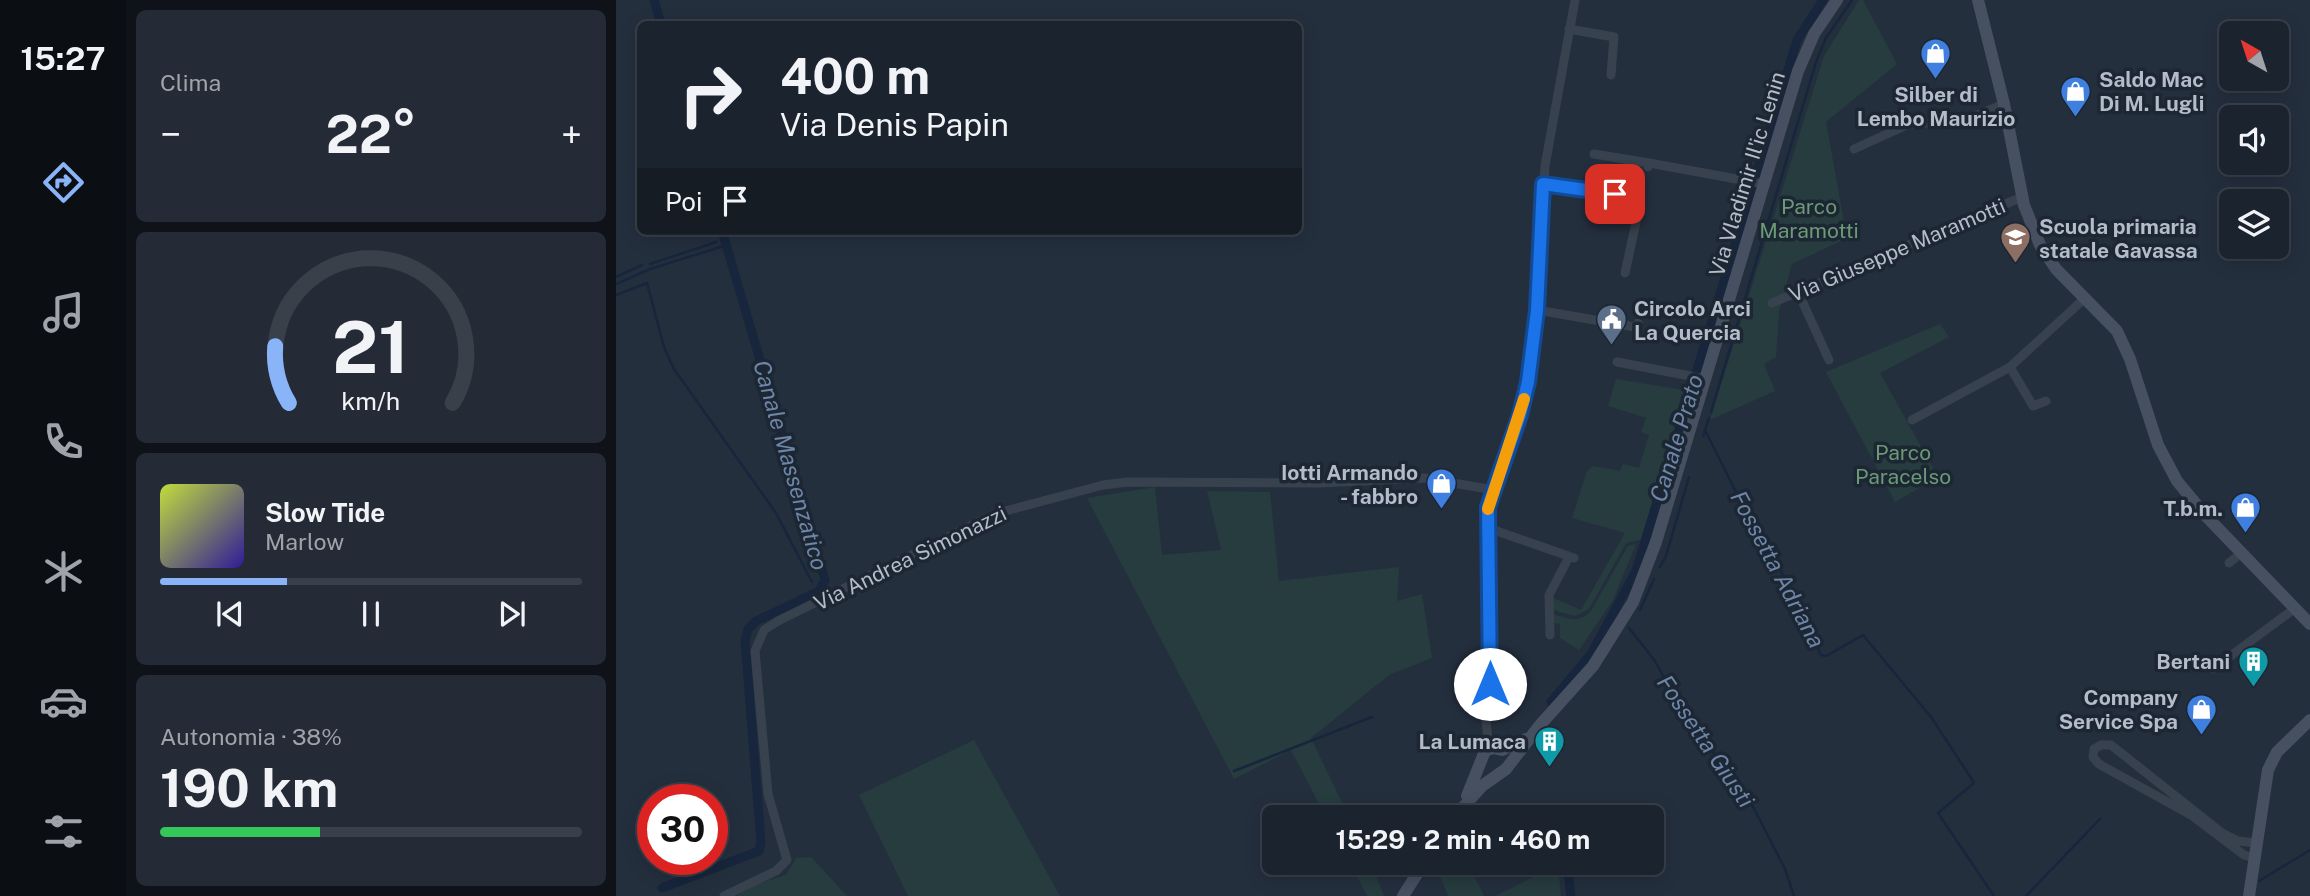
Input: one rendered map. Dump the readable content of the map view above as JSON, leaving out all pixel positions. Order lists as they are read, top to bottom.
{
  "streets": {
    "main road": ["Via Vladimir Il'ic Lenin"],
    "street": ["Via Giuseppe Maramotti", "Via Andrea Simonazzi"]
  },
  "water": [
    "Canale Prato",
    "Canale Massenzatico",
    "Fossetta Adriana",
    "Fossetta Giusti"
  ],
  "parks": ["Parco Maramotti", "Parco Paracelso"],
  "places": {
    "shop": [
      "Silber di Lembo Maurizio",
      "Saldo Mac Di M. Lugli",
      "Iotti Armando - fabbro",
      "T.b.m.",
      "Company Service Spa"
    ],
    "school or university": ["Scuola primaria statale Gavassa"],
    "public building": ["Circolo Arci La Quercia"],
    "building": ["Bertani", "La Lumaca"]
  },
  "north": "top left",
  "page": {
    "tabs": "15:27",
    "tile": [
      "Clima",
      ["Autonomia · 38%", "190 km"]
    ],
    "turn": ["400 m", "Via Denis Papin"],
    "heat": ["−", "22°", "+"],
    "then": "Poi",
    "song": ["Slow Tide", "Marlow"],
    "limit": "30",
    "trip": "15:29 · 2 min · 460 m",
    "gauge": ["21", "km/h"]
  }
}
